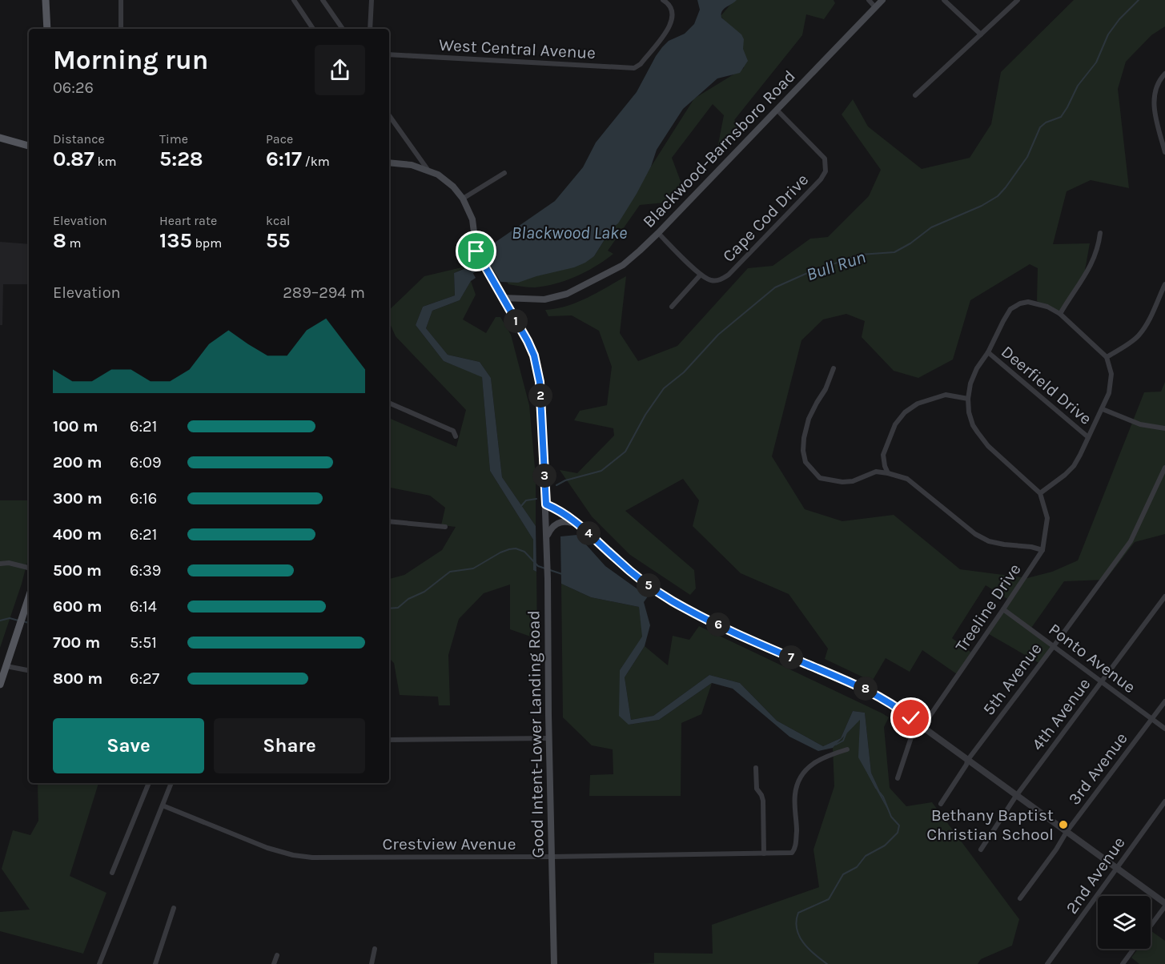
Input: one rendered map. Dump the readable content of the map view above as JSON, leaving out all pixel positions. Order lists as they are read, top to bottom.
{
  "streets": {
    "main road": ["Blackwood-Barnsboro Road", "Good Intent-Lower Landing Road"],
    "street": [
      "West Central Avenue",
      "Cape Cod Drive",
      "Deerfield Drive",
      "Treeline Drive",
      "Ponto Avenue",
      "5th Avenue",
      "4th Avenue",
      "3rd Avenue",
      "Crestview Avenue",
      "2nd Avenue"
    ]
  },
  "crossings": [
    ["Blackwood-Barnsboro Road", "Cape Cod Drive"],
    ["Blackwood-Barnsboro Road", "Good Intent-Lower Landing Road"],
    ["Treeline Drive", "Ponto Avenue"],
    ["Ponto Avenue", "5th Avenue"],
    ["Ponto Avenue", "4th Avenue"],
    ["Ponto Avenue", "3rd Avenue"],
    ["Good Intent-Lower Landing Road", "Crestview Avenue"]
  ],
  "water": ["Blackwood Lake", "Bull Run"],
  "places": ["Bethany Baptist Christian School"],
  "page": {
    "heading": ["Morning run", "06:26"],
    "stats": [
      ["Distance", "0.87 km"],
      ["Time", "5:28"],
      ["Pace", "6:17 /km"],
      ["Elevation", "8 m"],
      ["Heart rate", "135 bpm"],
      ["kcal", "55"]
    ],
    "chart": ["Elevation", "289–294 m"],
    "pins": [
      "1",
      "2",
      "3",
      "4",
      "5",
      "6",
      "7",
      "8"
    ],
    "list": [
      {
        "name": "100 m",
        "note": "6:21"
      },
      {
        "name": "200 m",
        "note": "6:09"
      },
      {
        "name": "300 m",
        "note": "6:16"
      },
      {
        "name": "400 m",
        "note": "6:21"
      },
      {
        "name": "500 m",
        "note": "6:39"
      },
      {
        "name": "600 m",
        "note": "6:14"
      },
      {
        "name": "700 m",
        "note": "5:51"
      },
      {
        "name": "800 m",
        "note": "6:27"
      }
    ],
    "buttons": ["Save", "Share"]
  }
}
